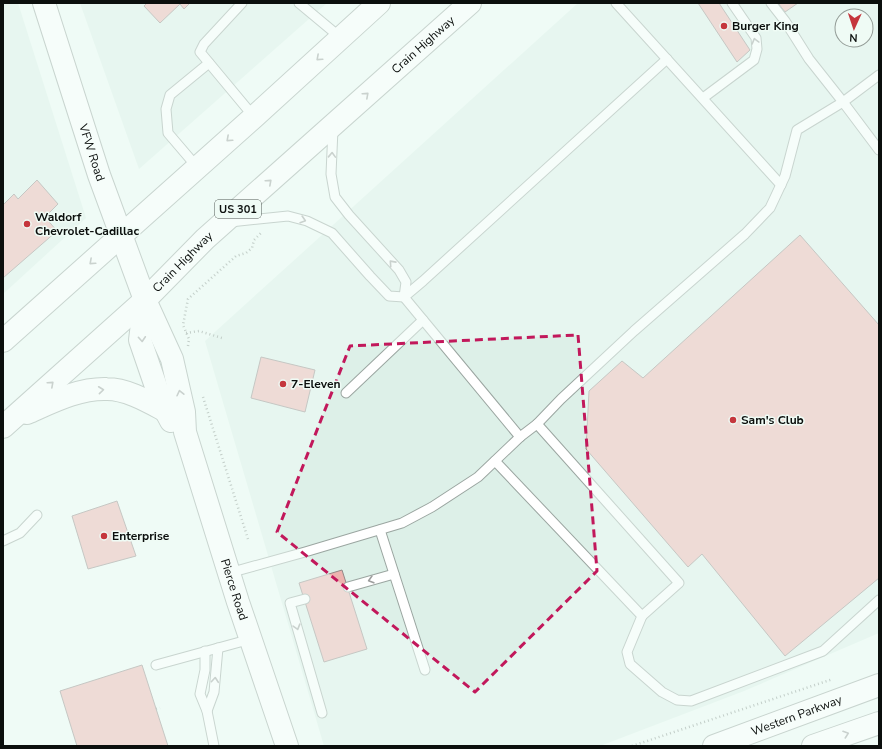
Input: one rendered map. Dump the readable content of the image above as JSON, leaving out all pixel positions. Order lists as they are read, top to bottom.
{
  "streets": {
    "main road": [
      "Crain Highway",
      "VFW Road",
      "US 301",
      "Pierce Road",
      "Western Parkway"
    ]
  },
  "crossings": [
    ["Crain Highway", "VFW Road"],
    ["Crain Highway", "Pierce Road"],
    ["VFW Road", "Pierce Road"]
  ],
  "places": [
    "Burger King",
    "Waldorf Chevrolet-Cadillac",
    "7-Eleven",
    "Sam's Club",
    "Enterprise"
  ],
  "north": "bottom"
}
